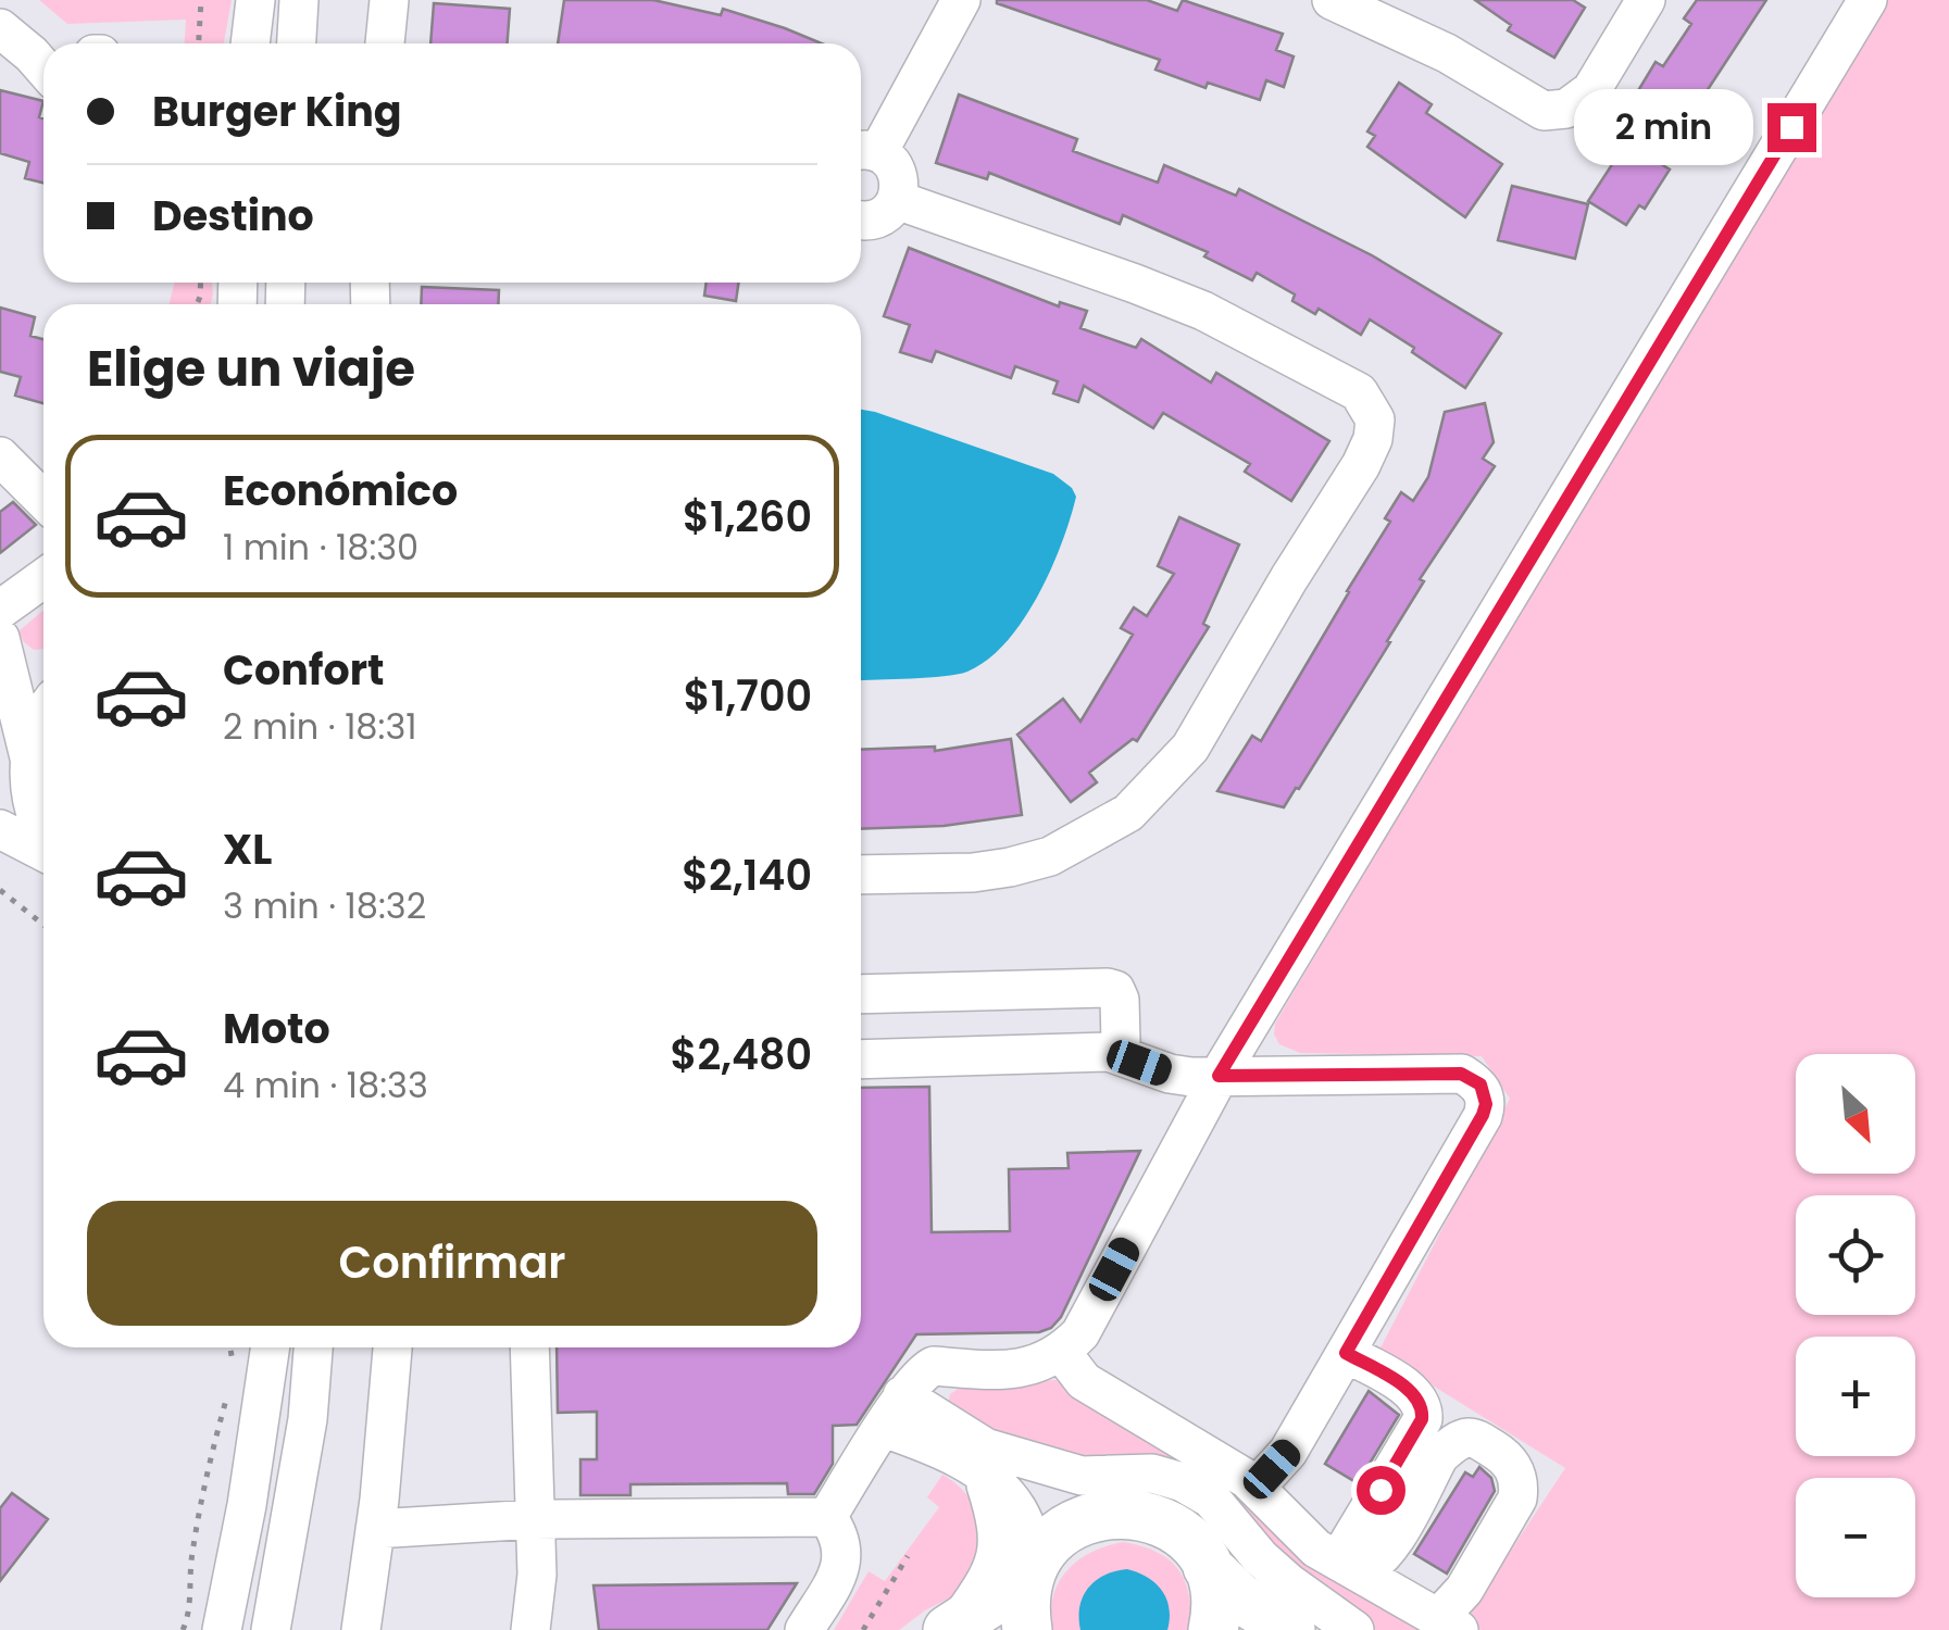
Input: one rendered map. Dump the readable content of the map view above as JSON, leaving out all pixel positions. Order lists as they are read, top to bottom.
{
  "north": "bottom right",
  "page": {
    "banner": ["Burger King", "Destino"],
    "bubble": "2 min",
    "heading": "Elige un viaje",
    "list": [
      {
        "name": "Económico",
        "note": "1 min · 18:30",
        "value": "$1,260"
      },
      {
        "name": "Confort",
        "note": "2 min · 18:31",
        "value": "$1,700"
      },
      {
        "name": "XL",
        "note": "3 min · 18:32",
        "value": "$2,140"
      },
      {
        "name": "Moto",
        "note": "4 min · 18:33",
        "value": "$2,480"
      }
    ],
    "map_buttons": ["+", "−"],
    "buttons": "Confirmar"
  }
}
